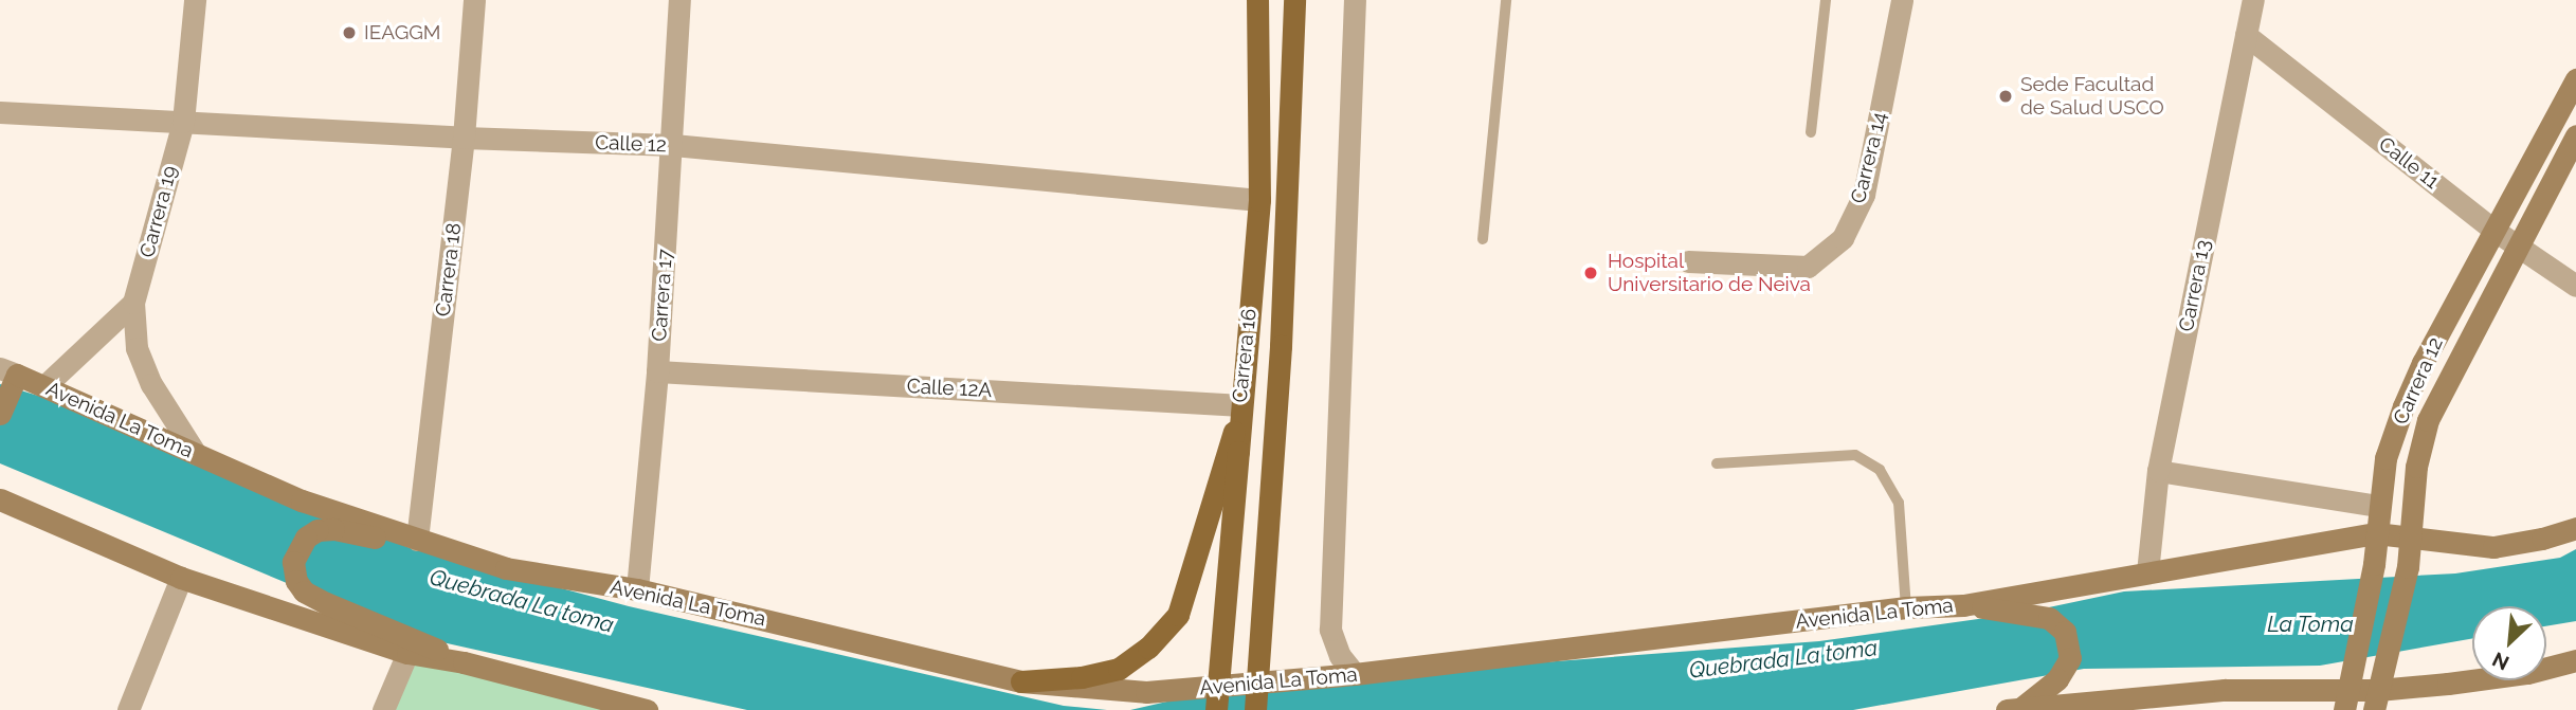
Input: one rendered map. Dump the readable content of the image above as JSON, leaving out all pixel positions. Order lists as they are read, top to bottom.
{
  "streets": {
    "main road": ["Carrera 16", "Carrera 12", "Avenida La Toma"],
    "street": [
      "Calle 12",
      "Carrera 14",
      "Calle 11",
      "Carrera 19",
      "Carrera 18",
      "Carrera 13",
      "Carrera 17",
      "Calle 12A"
    ]
  },
  "crossings": [
    ["Calle 12", "Carrera 19"],
    ["Calle 12", "Carrera 18"],
    ["Calle 12", "Carrera 17"],
    ["Calle 12", "Carrera 16"],
    ["Calle 11", "Carrera 13"],
    ["Calle 11", "Carrera 12"],
    ["Carrera 18", "Avenida La Toma"],
    ["Carrera 13", "Avenida La Toma"],
    ["Carrera 17", "Calle 12A"],
    ["Carrera 17", "Avenida La Toma"],
    ["Carrera 16", "Calle 12A"],
    ["Carrera 12", "Avenida La Toma"]
  ],
  "water": ["Quebrada La toma", "La Toma"],
  "places": ["IEAGGM", "Sede Facultad de Salud USCO", "Hospital Universitario de Neiva"],
  "north": "bottom left"
}
